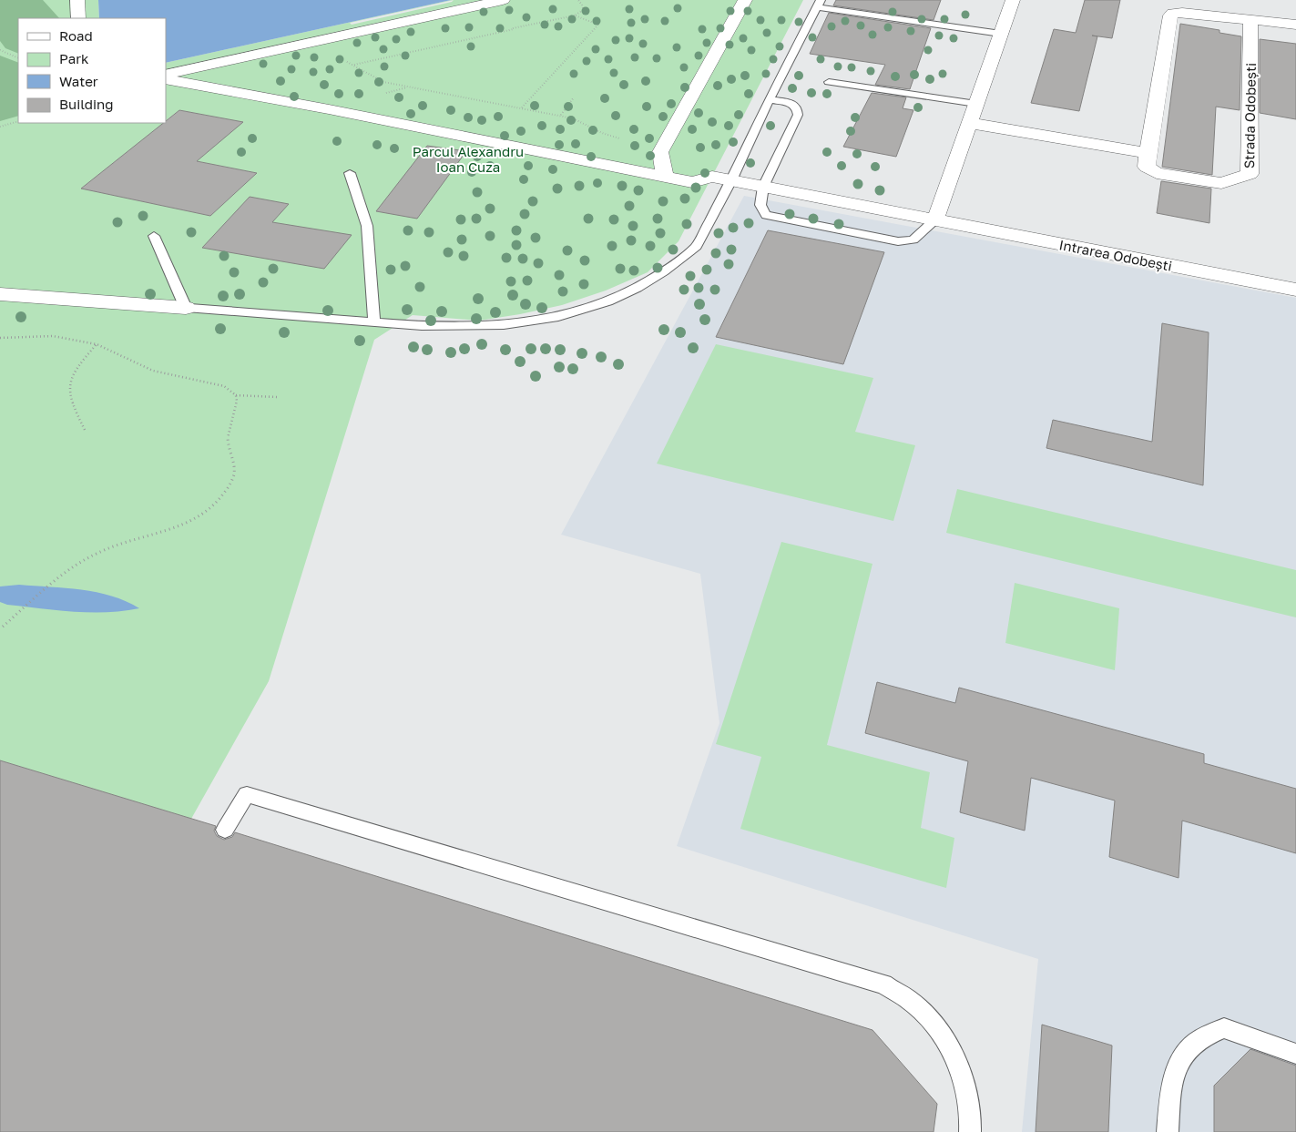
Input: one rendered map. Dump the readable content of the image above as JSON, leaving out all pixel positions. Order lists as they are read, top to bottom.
{
  "streets": {
    "street": ["Strada Odobești", "Intrarea Odobești"]
  },
  "parks": ["Parcul Alexandru Ioan Cuza"],
  "legend": [
    "Road",
    "Park",
    "Water",
    "Building"
  ]
}
